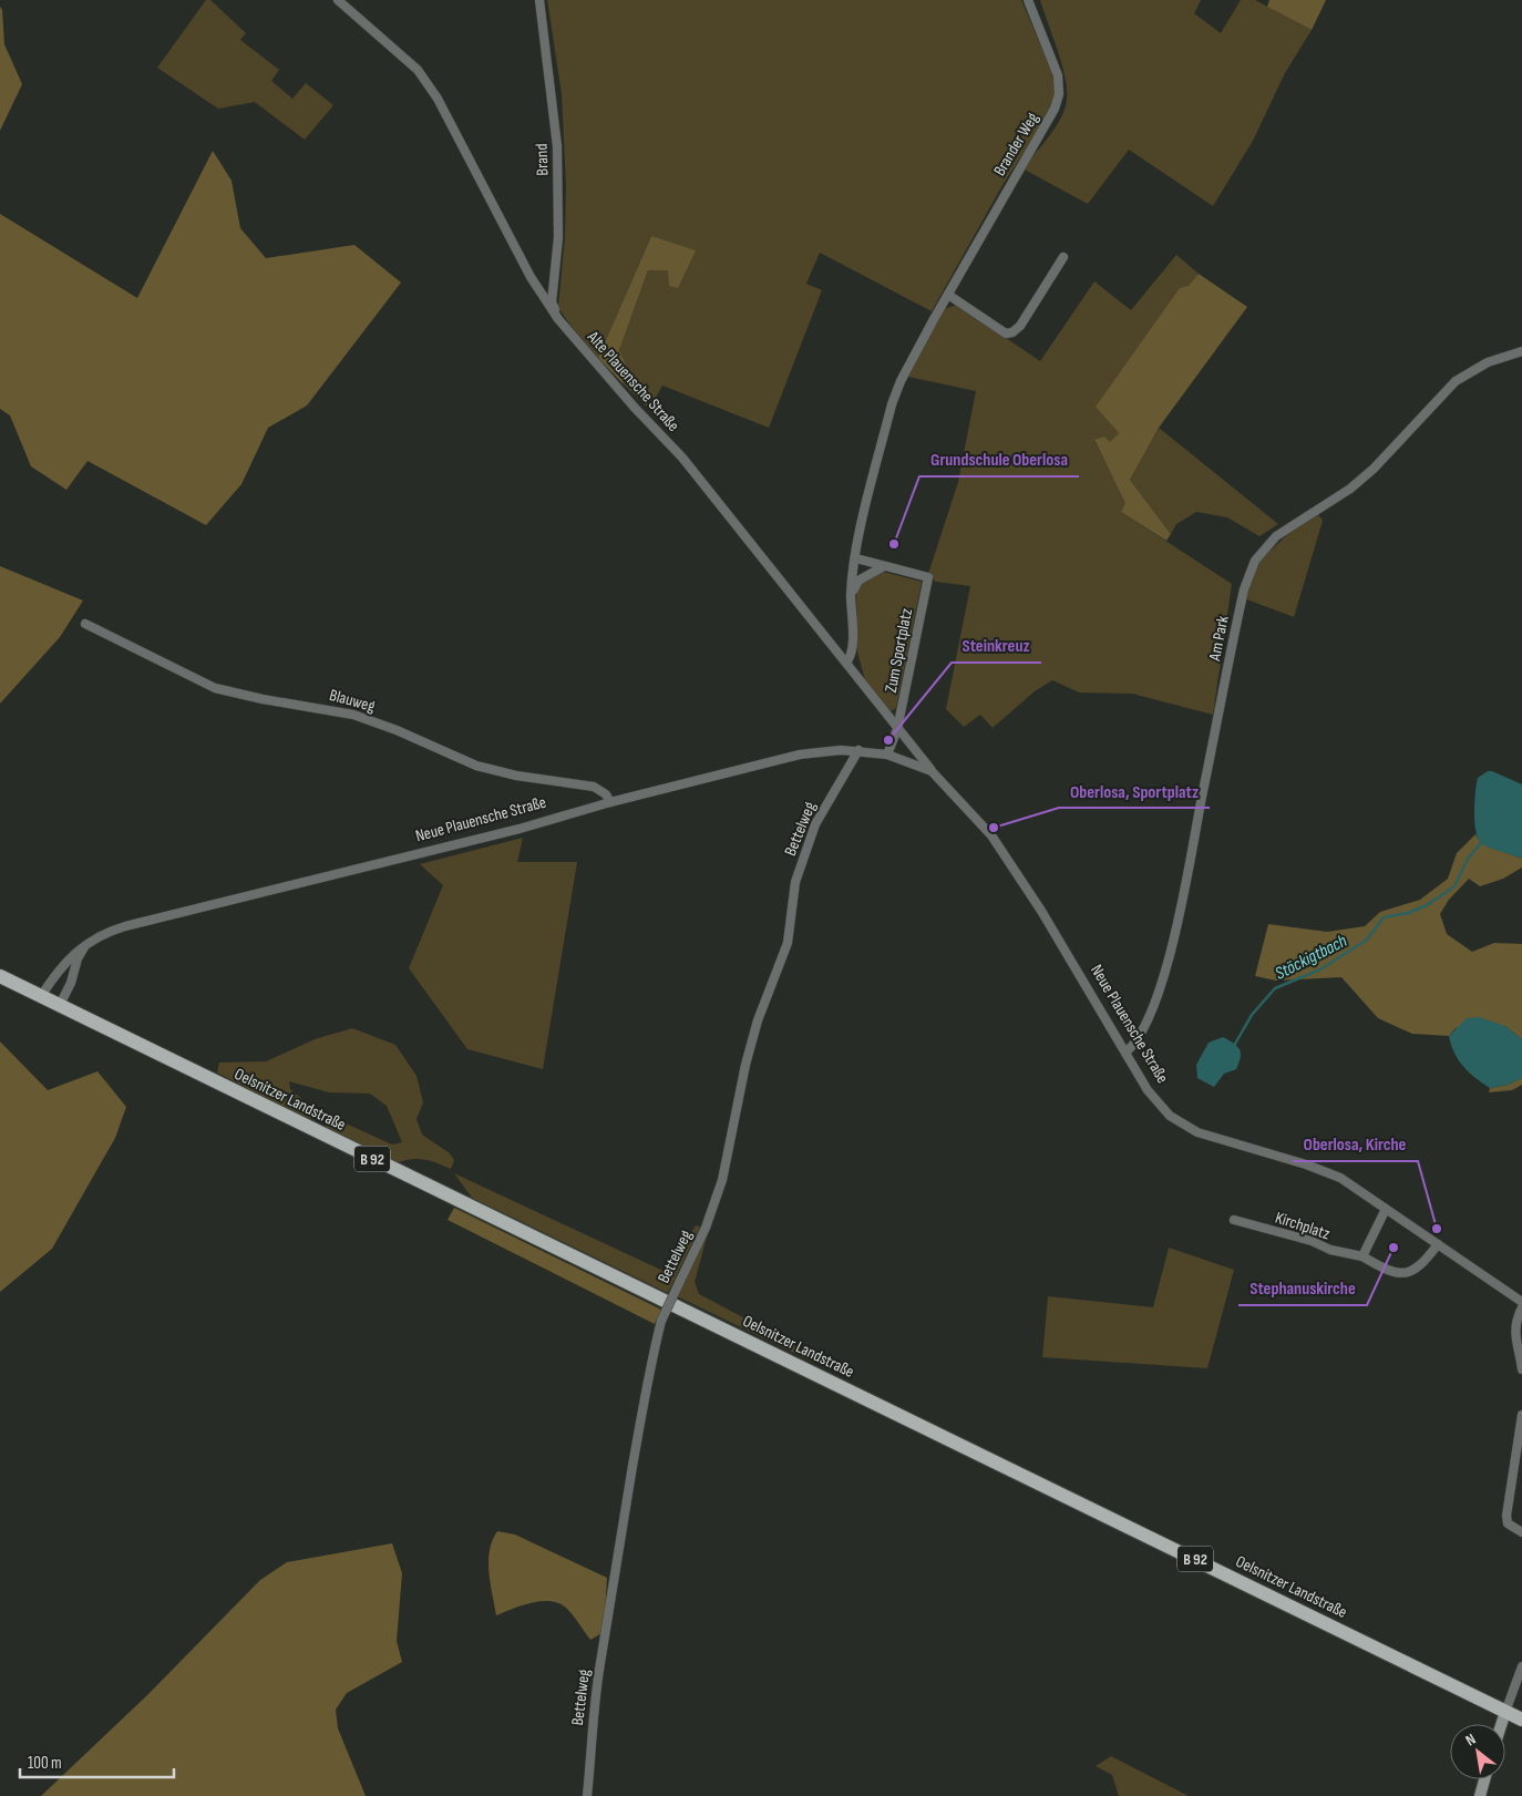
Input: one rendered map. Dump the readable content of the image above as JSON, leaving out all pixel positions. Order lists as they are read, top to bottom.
{
  "streets": {
    "main road": ["Oelsnitzer Landstraße", "B 92"],
    "street": [
      "Brander Weg",
      "Brand",
      "Alte Plauensche Straße",
      "Am Park",
      "Zum Sportplatz",
      "Blauweg",
      "Neue Plauensche Straße",
      "Bettelweg",
      "Kirchplatz"
    ]
  },
  "crossings": [
    ["Brander Weg", "Alte Plauensche Straße"],
    ["Brand", "Alte Plauensche Straße"],
    ["Alte Plauensche Straße", "Zum Sportplatz"],
    ["Alte Plauensche Straße", "Neue Plauensche Straße"],
    ["Am Park", "Neue Plauensche Straße"],
    ["Blauweg", "Neue Plauensche Straße"],
    ["Neue Plauensche Straße", "Bettelweg"],
    ["Neue Plauensche Straße", "B 92"],
    ["Neue Plauensche Straße", "Kirchplatz"],
    ["Oelsnitzer Landstraße", "B 92"]
  ],
  "water": ["Stöckigtbach"],
  "places": [
    "Grundschule Oberlosa",
    "Steinkreuz",
    "Oberlosa, Sportplatz",
    "Oberlosa, Kirche",
    "Stephanuskirche"
  ],
  "scale_bar": "100 m",
  "north": "top left"
}
